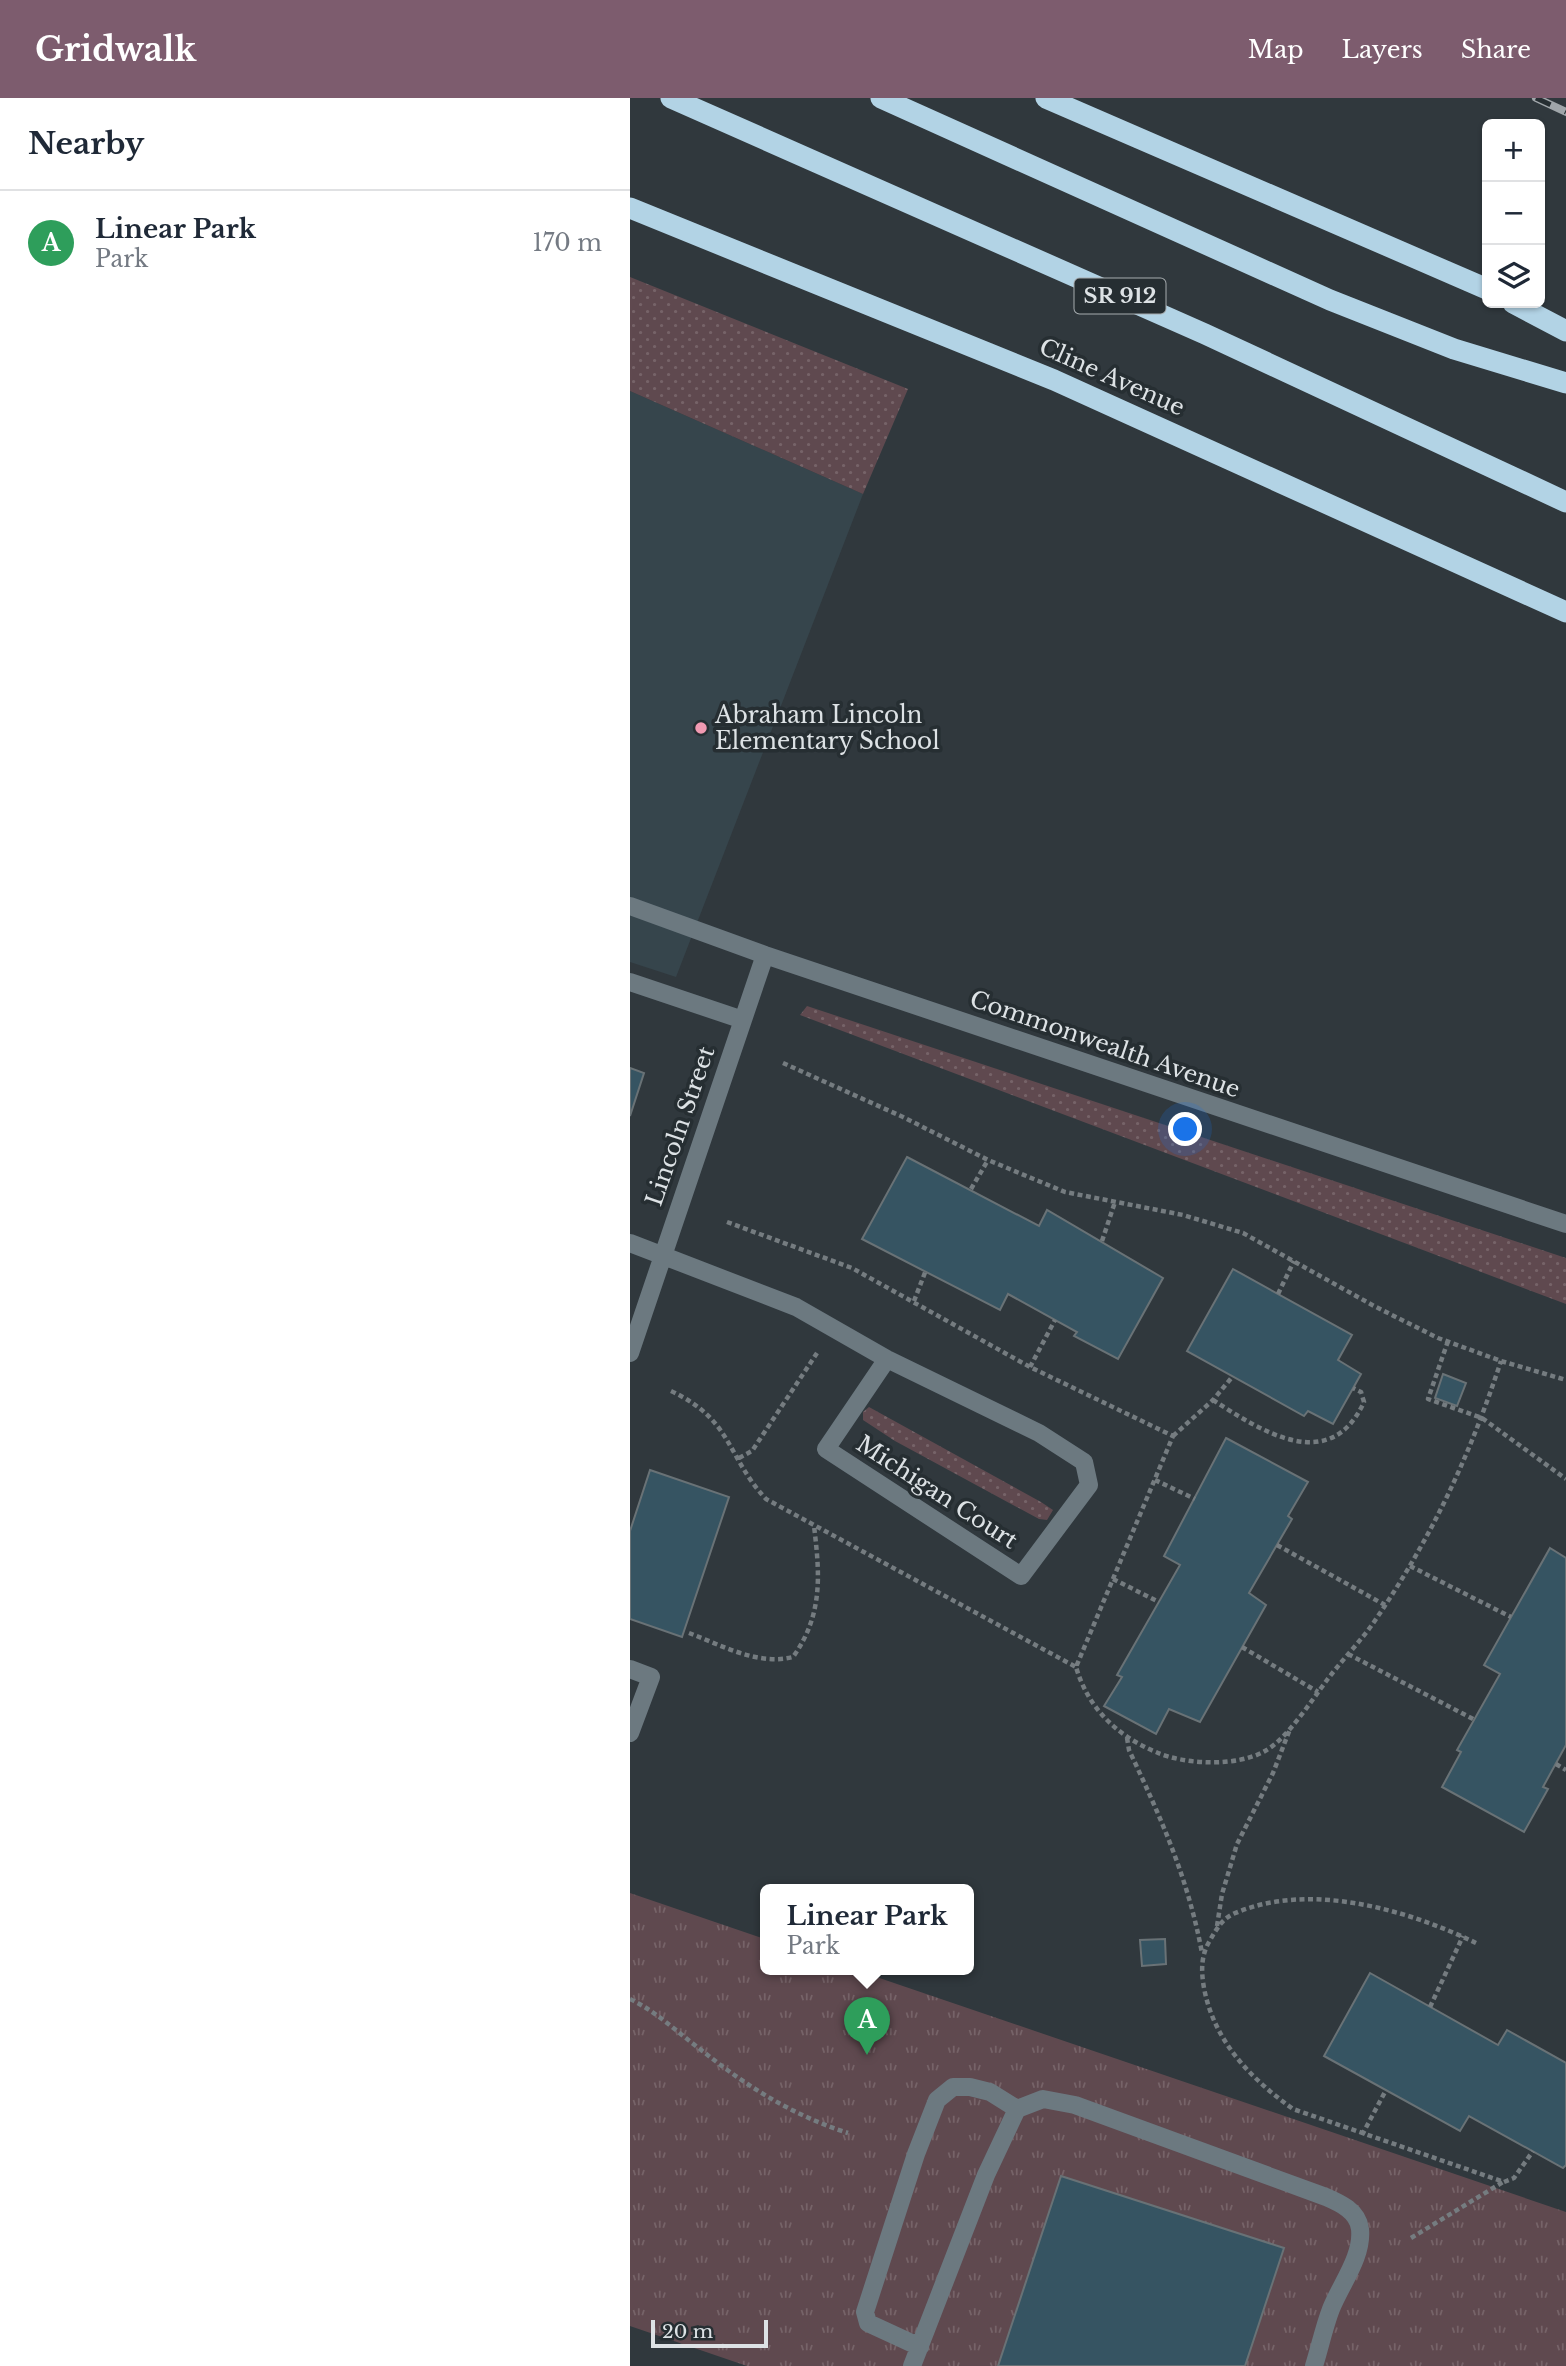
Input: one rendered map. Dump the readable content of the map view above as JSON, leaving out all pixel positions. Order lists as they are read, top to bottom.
{
  "streets": {
    "highway": ["SR 912", "Cline Avenue"],
    "street": ["Commonwealth Avenue", "Lincoln Street", "Michigan Court"]
  },
  "crossings": [
    ["Commonwealth Avenue", "Lincoln Street"],
    ["Lincoln Street", "Michigan Court"]
  ],
  "places": ["Abraham Lincoln Elementary School"],
  "scale_bar": "20 m",
  "page": {
    "header": "Gridwalk",
    "nav": ["Map", "Layers", "Share"],
    "heading": "Nearby",
    "map_buttons": ["+", "−"],
    "list": [
      {
        "mark": "A",
        "name": "Linear Park",
        "note": "Park",
        "value": "170 m"
      }
    ],
    "popup": ["Linear Park", "Park"],
    "pins": "A",
    "scale": "20 m"
  }
}
